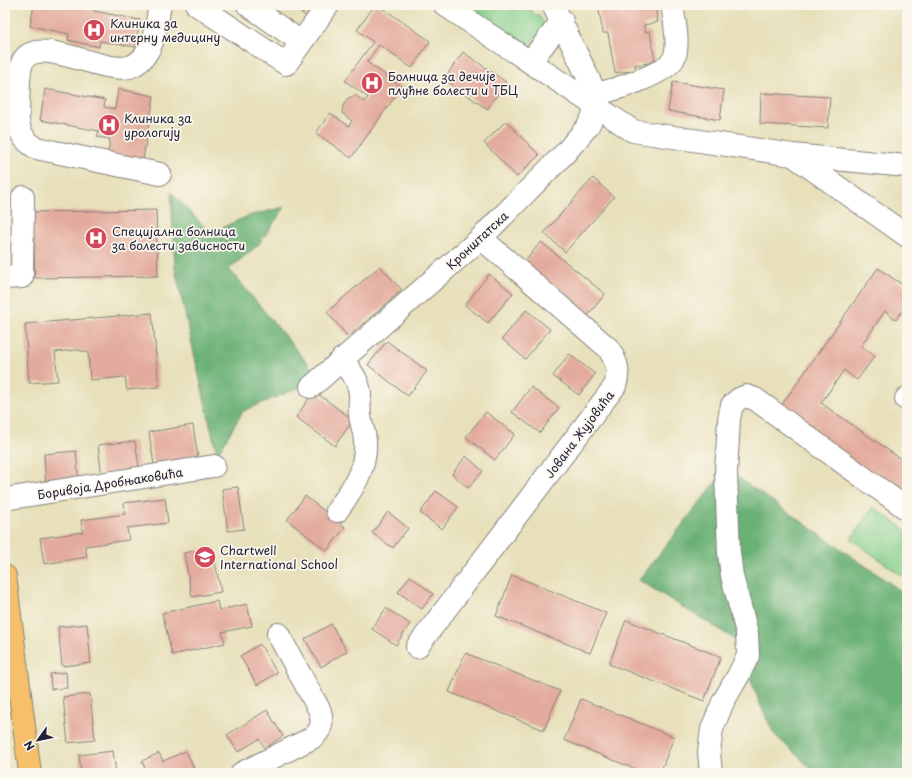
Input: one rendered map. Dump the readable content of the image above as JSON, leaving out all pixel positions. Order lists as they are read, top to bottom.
{
  "streets": {
    "street": ["Кронштатска", "Јована Жујовића", "Боривоја Дробњаковића"]
  },
  "crossings": [
    ["Кронштатска", "Јована Жујовића"]
  ],
  "places": {
    "hospital": [
      "Клиника за интерну медицину",
      "Болница за дечије плућне болести и ТБЦ",
      "Клиника за урологију",
      "Специјална болница за болести зависности"
    ],
    "school or university": ["Chartwell International School"]
  },
  "north": "bottom left"
}
